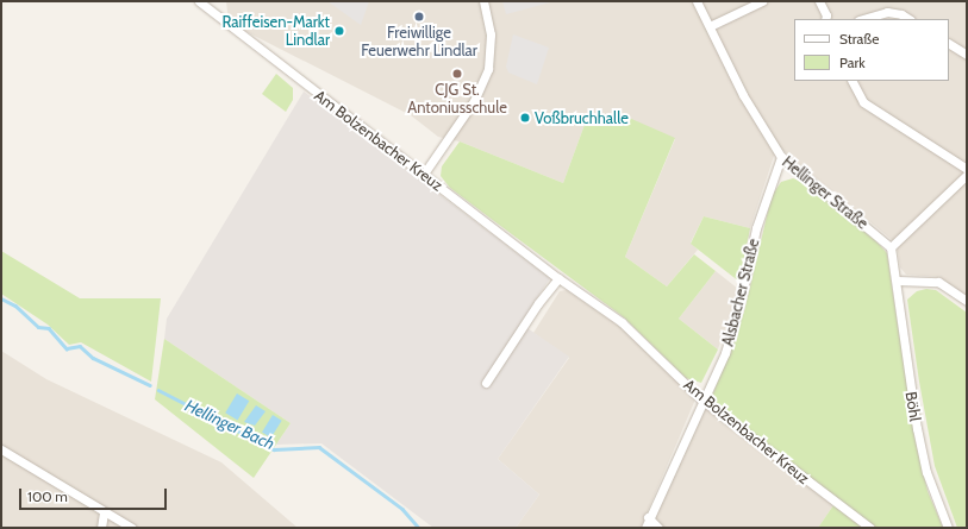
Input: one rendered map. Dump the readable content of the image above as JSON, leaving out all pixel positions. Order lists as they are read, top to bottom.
{
  "streets": {
    "street": [
      "Am Bolzenbacher Kreuz",
      "Hellinger Straße",
      "Alsbacher Straße",
      "Böhl"
    ]
  },
  "crossings": [
    ["Am Bolzenbacher Kreuz", "Alsbacher Straße"],
    ["Hellinger Straße", "Alsbacher Straße"]
  ],
  "water": ["Hellinger Bach"],
  "places": [
    "Freiwillige Feuerwehr Lindlar",
    "Raiffeisen-Markt Lindlar",
    "CJG St. Antoniusschule",
    "Voßbruchhalle"
  ],
  "legend": ["Straße", "Park"],
  "scale_bar": "100 m"
}
